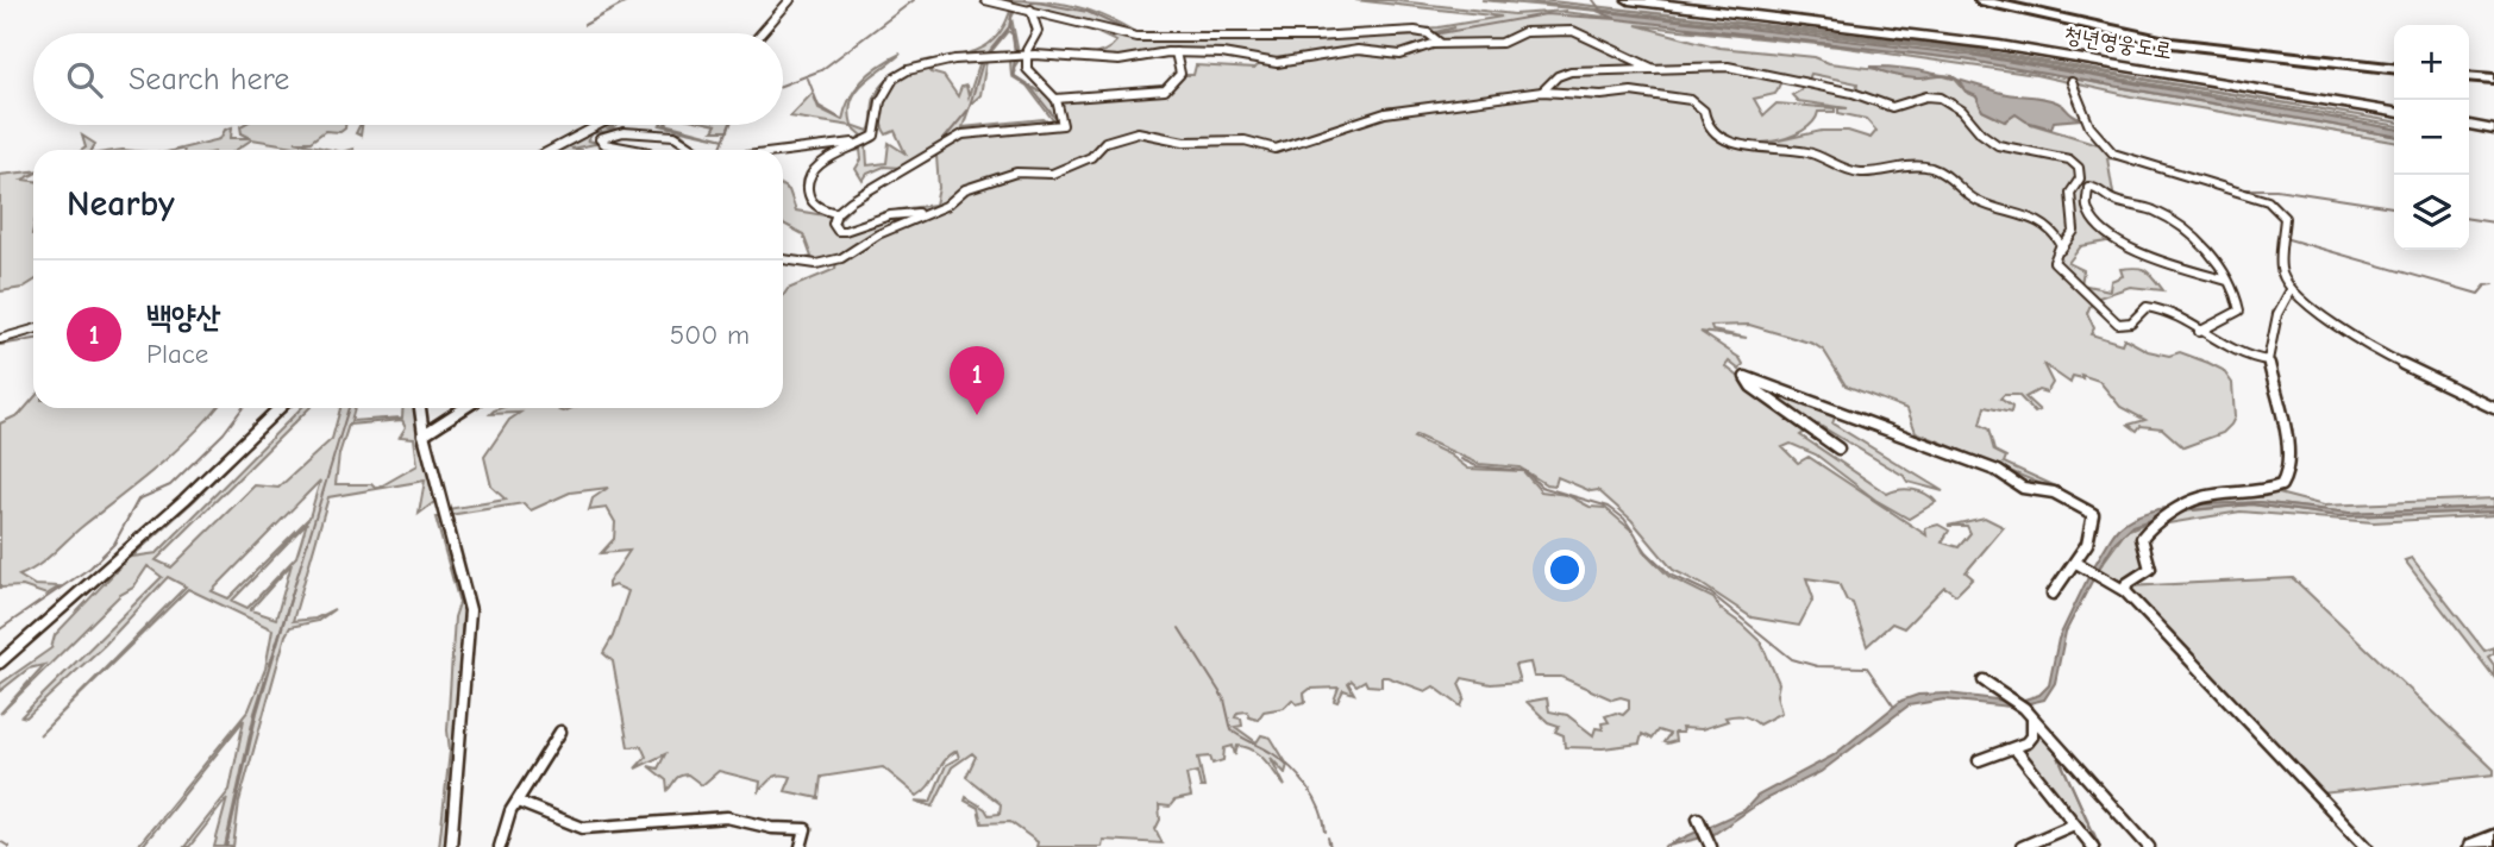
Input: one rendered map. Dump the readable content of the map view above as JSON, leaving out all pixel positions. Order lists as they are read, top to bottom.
{
  "streets": {
    "highway": ["청년영웅도로"]
  },
  "page": {
    "map_buttons": ["+", "−"],
    "search": "Search here",
    "heading": "Nearby",
    "list": [
      {
        "mark": "1",
        "name": "백양산",
        "note": "Place",
        "value": "500 m"
      }
    ],
    "pins": "1"
  }
}
